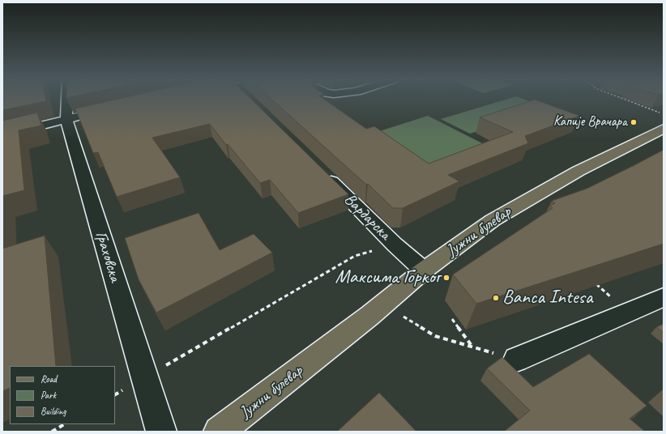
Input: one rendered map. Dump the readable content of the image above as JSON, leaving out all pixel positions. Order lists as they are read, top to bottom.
{
  "streets": {
    "main road": ["Јужни булевар"],
    "street": ["Вардарска", "Граховска"]
  },
  "crossings": [
    ["Вардарска", "Јужни булевар"]
  ],
  "places": ["Капије Врачара", "Максима Горког", "Banca Intesa"],
  "legend": ["Road", "Park", "Building"]
}
